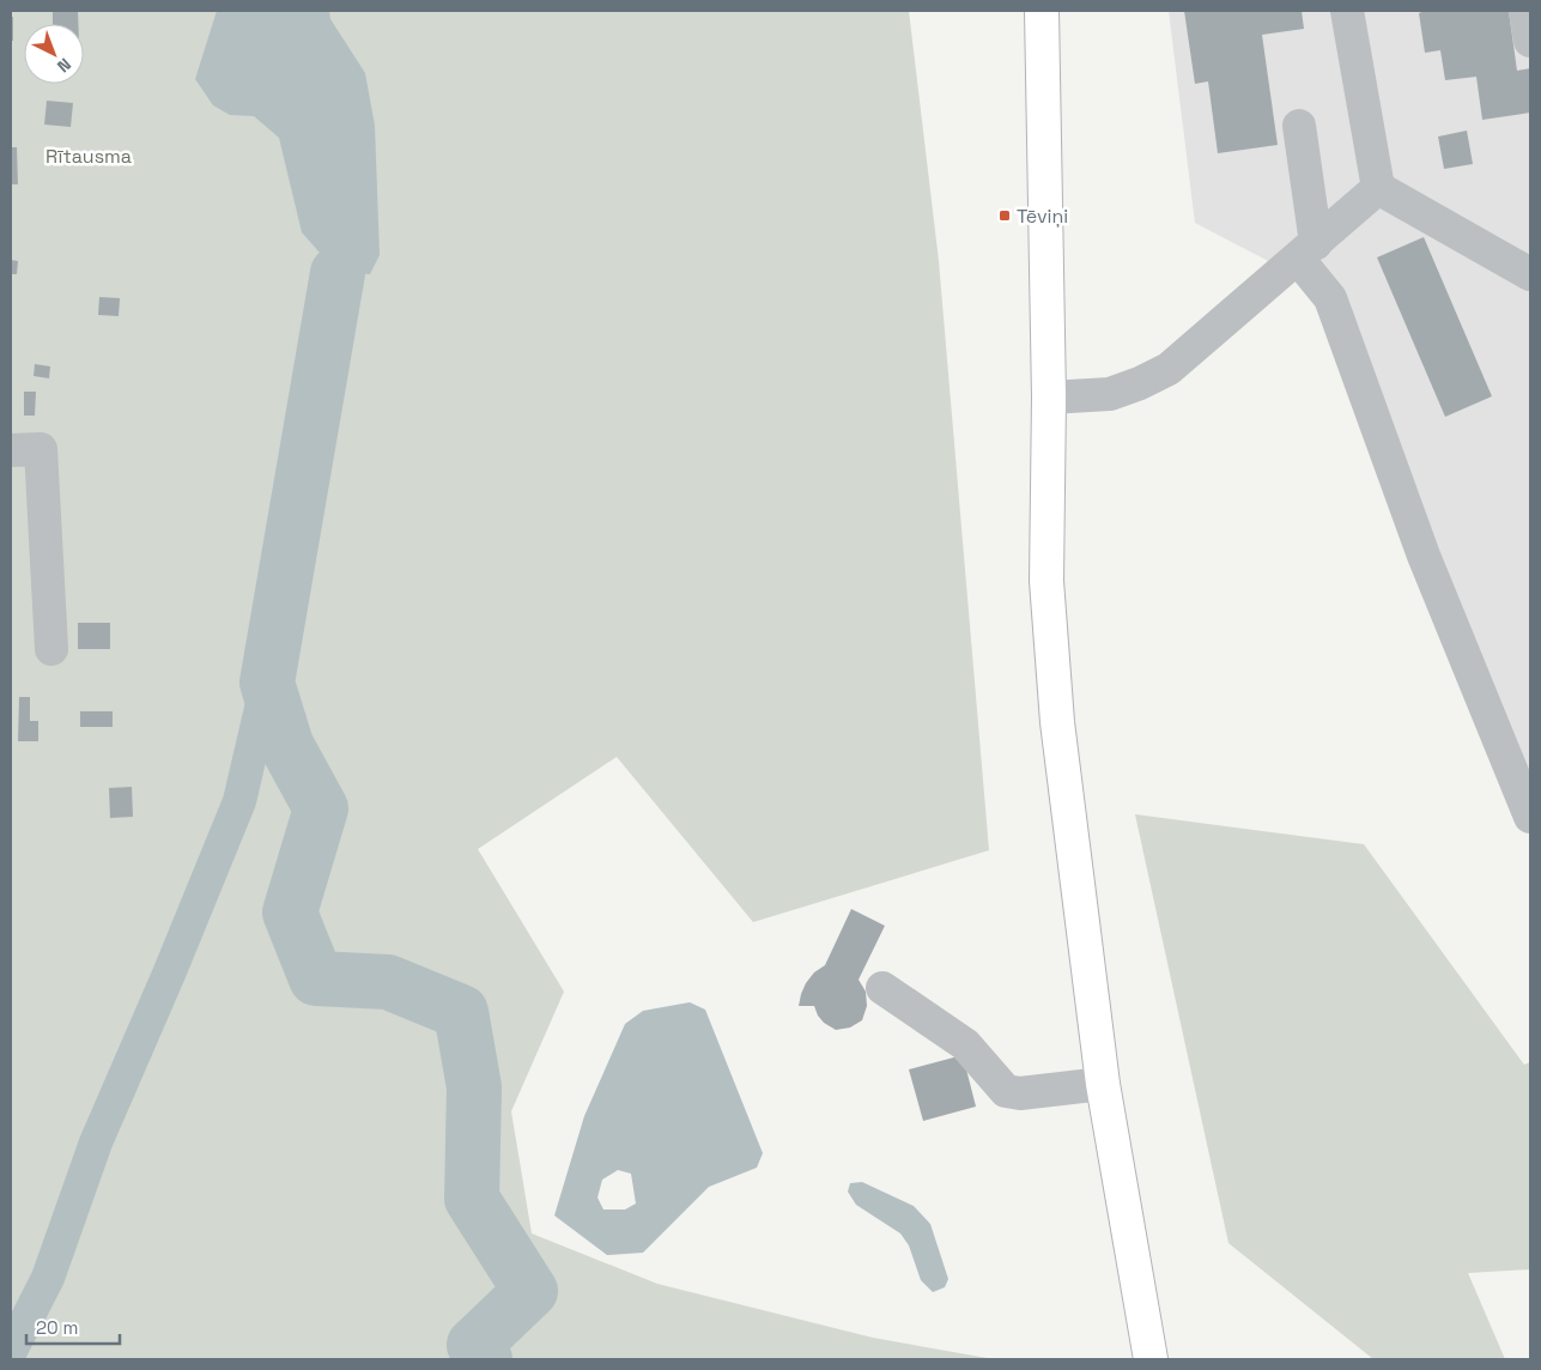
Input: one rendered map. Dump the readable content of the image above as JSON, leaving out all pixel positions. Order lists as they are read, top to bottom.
{
  "parks": ["Rītausma"],
  "places": {
    "transit": ["Tēviņi"]
  },
  "scale_bar": "20 m",
  "north": "bottom right"
}
